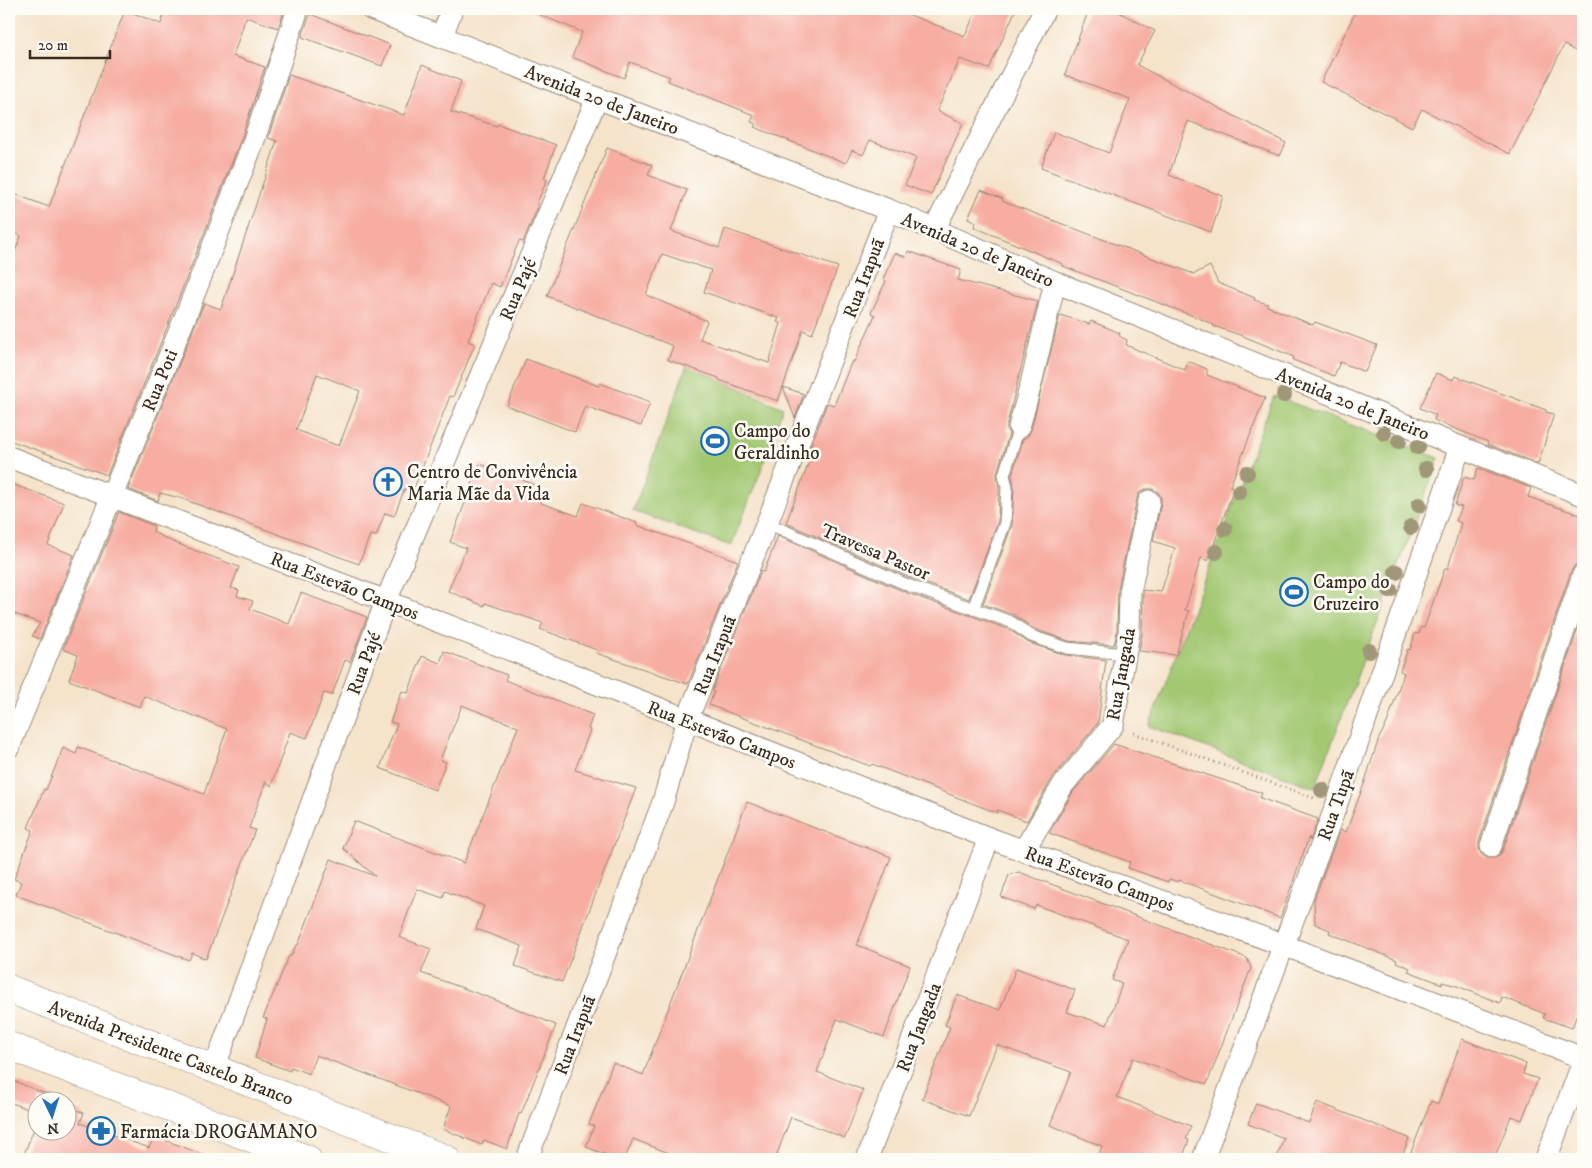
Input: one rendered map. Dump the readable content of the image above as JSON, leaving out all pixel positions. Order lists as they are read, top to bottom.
{
  "streets": {
    "main road": ["Avenida Presidente Castelo Branco"],
    "street": [
      "Avenida 20 de Janeiro",
      "Rua Irapuã",
      "Rua Pajé",
      "Rua Poti",
      "Rua Estevão Campos",
      "Rua Jangada",
      "Rua Tupã"
    ],
    "lane": ["Travessa Pastor"]
  },
  "crossings": [
    ["Avenida 20 de Janeiro", "Rua Irapuã"],
    ["Avenida 20 de Janeiro", "Rua Pajé"],
    ["Avenida 20 de Janeiro", "Rua Tupã"],
    ["Rua Irapuã", "Travessa Pastor"],
    ["Rua Irapuã", "Rua Estevão Campos"],
    ["Rua Pajé", "Rua Estevão Campos"],
    ["Rua Pajé", "Avenida Presidente Castelo Branco"],
    ["Rua Poti", "Rua Estevão Campos"],
    ["Travessa Pastor", "Rua Jangada"],
    ["Rua Estevão Campos", "Rua Jangada"],
    ["Rua Estevão Campos", "Rua Tupã"]
  ],
  "places": {
    "sports": ["Campo do Geraldinho", "Campo do Cruzeiro"],
    "church": ["Centro de Convivência Maria Mãe da Vida"],
    "pharmacy": ["Farmácia DROGAMANO"]
  },
  "scale_bar": "20 m",
  "north": "bottom"
}
